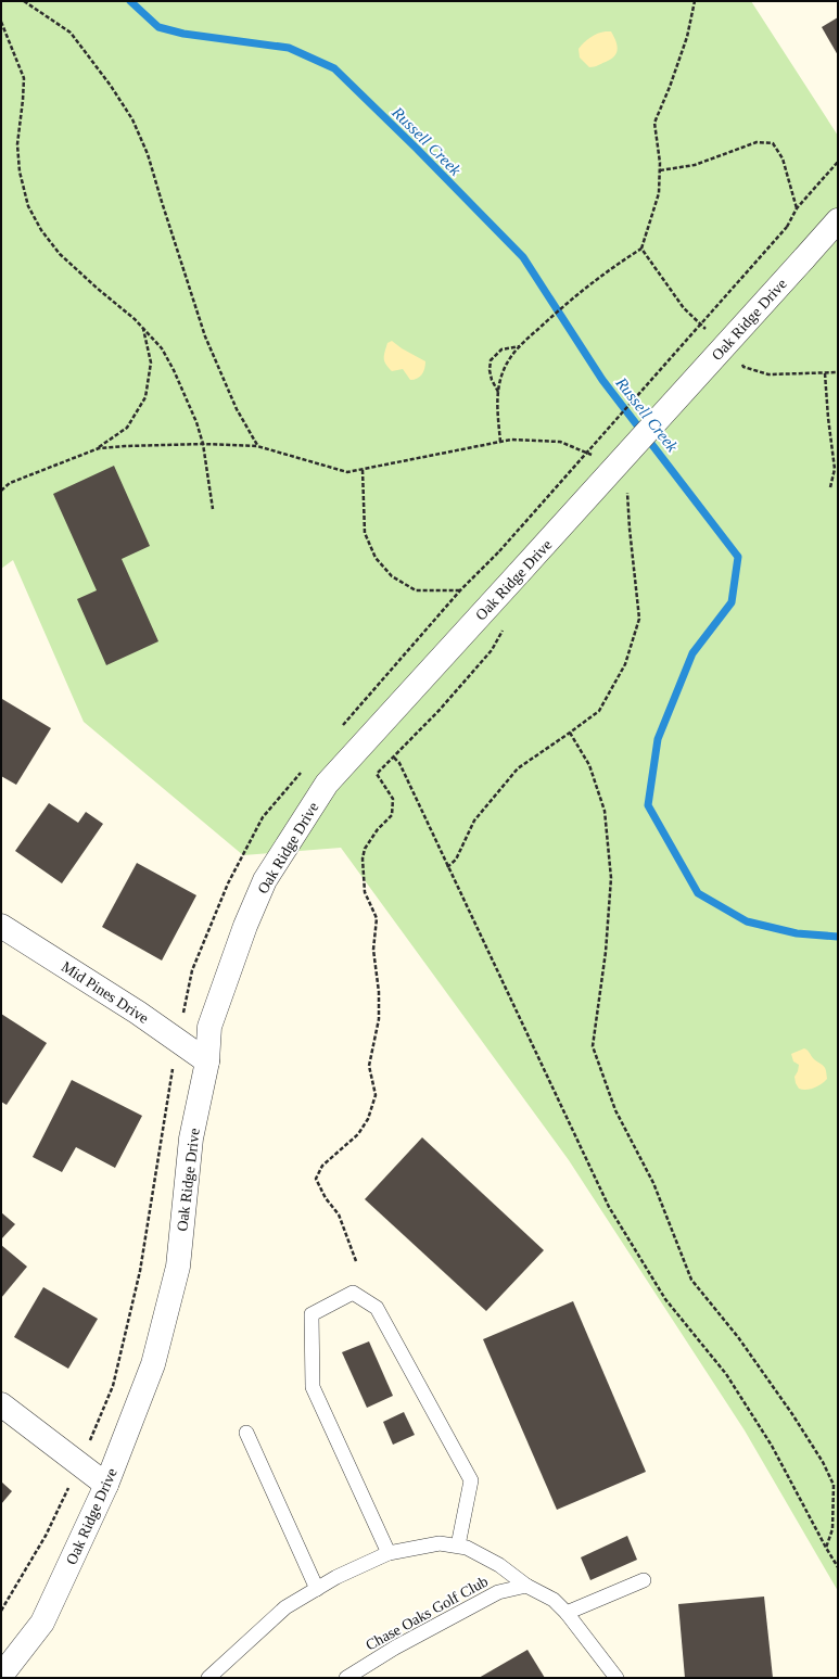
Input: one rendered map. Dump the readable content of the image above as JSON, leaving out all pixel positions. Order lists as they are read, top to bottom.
{
  "streets": {
    "street": ["Oak Ridge Drive", "Mid Pines Drive"],
    "lane": ["Chase Oaks Golf Club"]
  },
  "crossings": [
    ["Oak Ridge Drive", "Mid Pines Drive"]
  ],
  "water": ["Russell Creek"]
}
